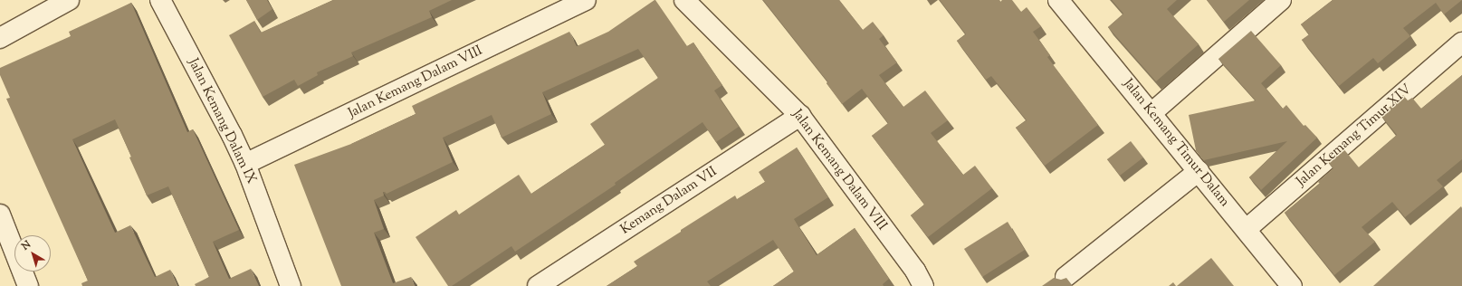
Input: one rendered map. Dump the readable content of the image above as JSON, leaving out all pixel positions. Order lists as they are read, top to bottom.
{
  "streets": {
    "street": [
      "Jalan Kemang Dalam VIII",
      "Jalan Kemang Dalam IX",
      "Jalan Kemang Timur XIV",
      "Jalan Kemang Timur Dalam",
      "Kemang Dalam VII"
    ]
  },
  "crossings": [
    ["Jalan Kemang Dalam VIII", "Jalan Kemang Dalam IX"],
    ["Jalan Kemang Dalam VIII", "Kemang Dalam VII"],
    ["Jalan Kemang Timur XIV", "Jalan Kemang Timur Dalam"]
  ],
  "north": "top left"
}
